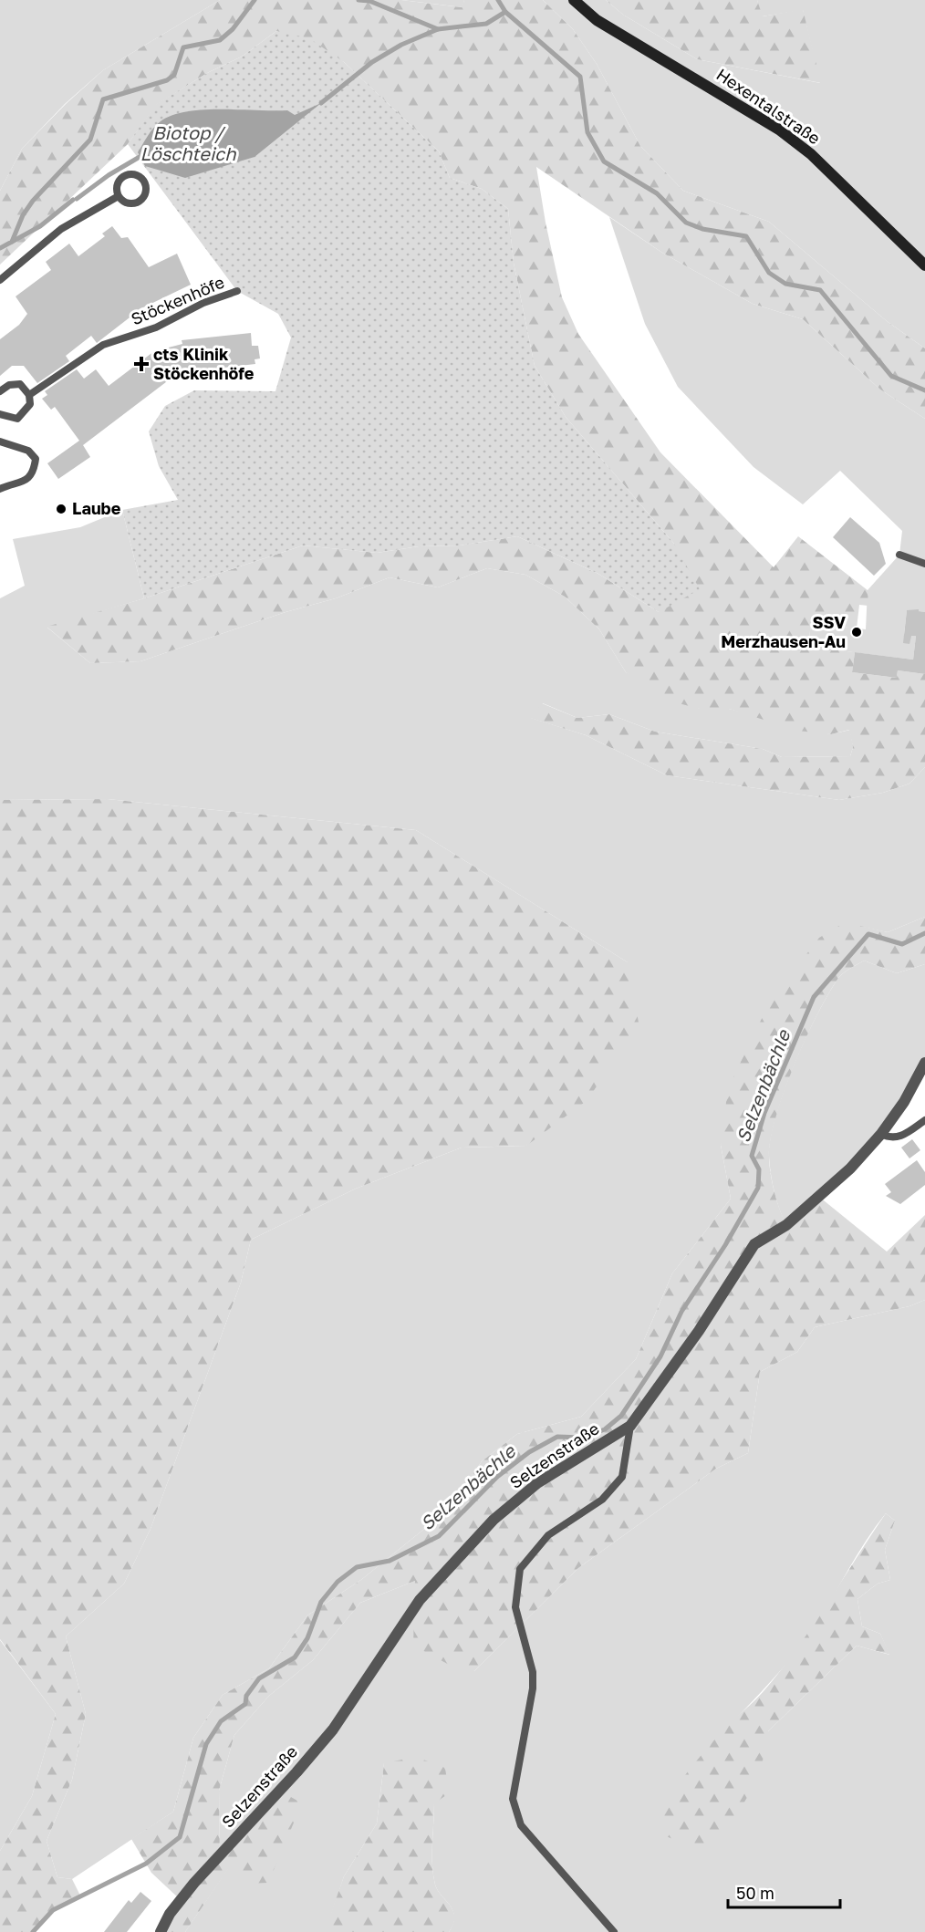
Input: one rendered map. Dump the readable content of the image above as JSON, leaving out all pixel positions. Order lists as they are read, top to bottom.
{
  "streets": {
    "main road": ["Hexentalstraße"],
    "street": ["Selzenstraße"],
    "lane": ["Stöckenhöfe"]
  },
  "water": ["Biotop / Löschteich", "Selzenbächle"],
  "places": {
    "health": ["cts Klinik Stöckenhöfe"],
    "other": ["Laube", "SSV Merzhausen-Au"]
  },
  "scale_bar": "50 m"
}
